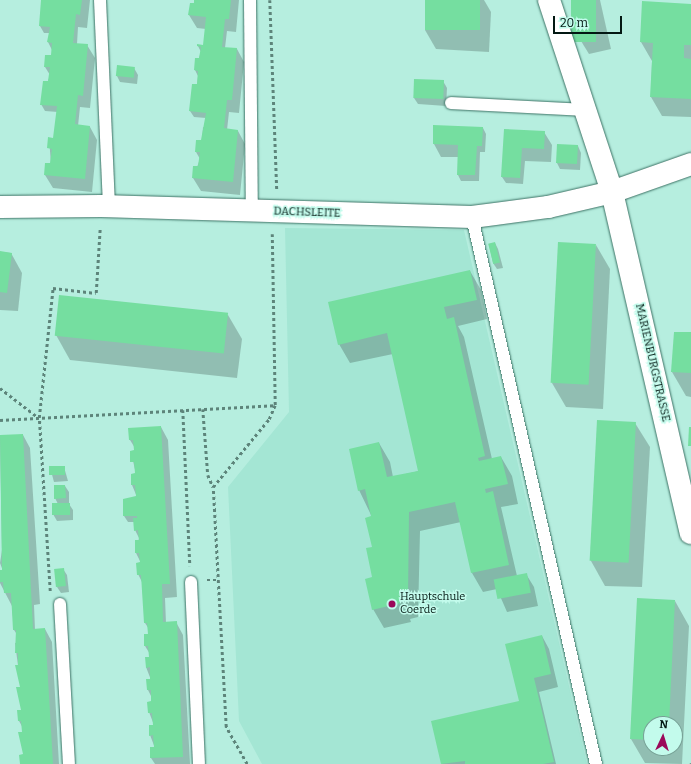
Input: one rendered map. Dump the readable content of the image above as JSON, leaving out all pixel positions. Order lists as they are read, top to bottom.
{
  "streets": {
    "street": ["DACHSLEITE", "MARIENBURGSTRASSE"]
  },
  "crossings": [
    ["DACHSLEITE", "MARIENBURGSTRASSE"]
  ],
  "places": ["Hauptschule Coerde"],
  "scale_bar": "20 m",
  "north": "top"
}
